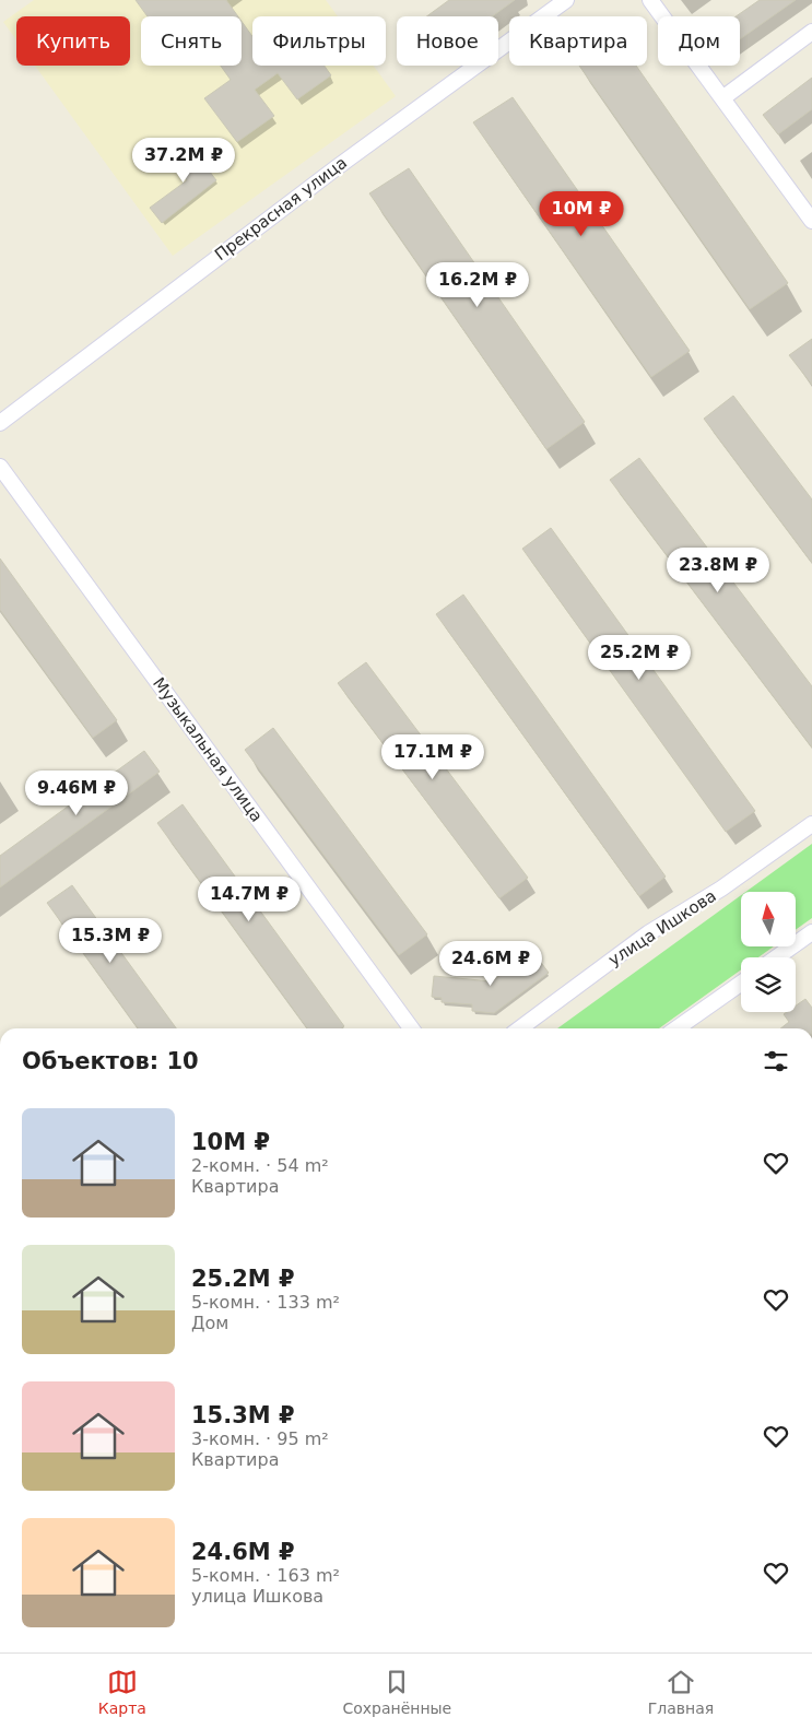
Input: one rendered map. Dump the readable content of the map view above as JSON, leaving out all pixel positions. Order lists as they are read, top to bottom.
{
  "streets": {
    "street": ["Прекрасная улица", "Музыкальная улица", "улица Ишкова"]
  },
  "north": "top",
  "page": {
    "chip": [
      "Купить",
      "Снять",
      "Фильтры",
      "Новое",
      "Квартира",
      "Дом"
    ],
    "price": [
      "37.2M ₽",
      "10M ₽",
      "16.2M ₽",
      "23.8M ₽",
      "25.2M ₽",
      "17.1M ₽",
      "9.46M ₽",
      "14.7M ₽",
      "15.3M ₽",
      "24.6M ₽"
    ],
    "heading": "Объектов: 10",
    "list": [
      {
        "name": "10M ₽",
        "note": "2-комн. · 54 m² · Квартира"
      },
      {
        "name": "25.2M ₽",
        "note": "5-комн. · 133 m² · Дом"
      },
      {
        "name": "15.3M ₽",
        "note": "3-комн. · 95 m² · Квартира"
      },
      {
        "name": "24.6M ₽",
        "note": "5-комн. · 163 m² · улица Ишкова"
      }
    ],
    "tabs": ["Карта", "Сохранённые", "Главная"]
  }
}
